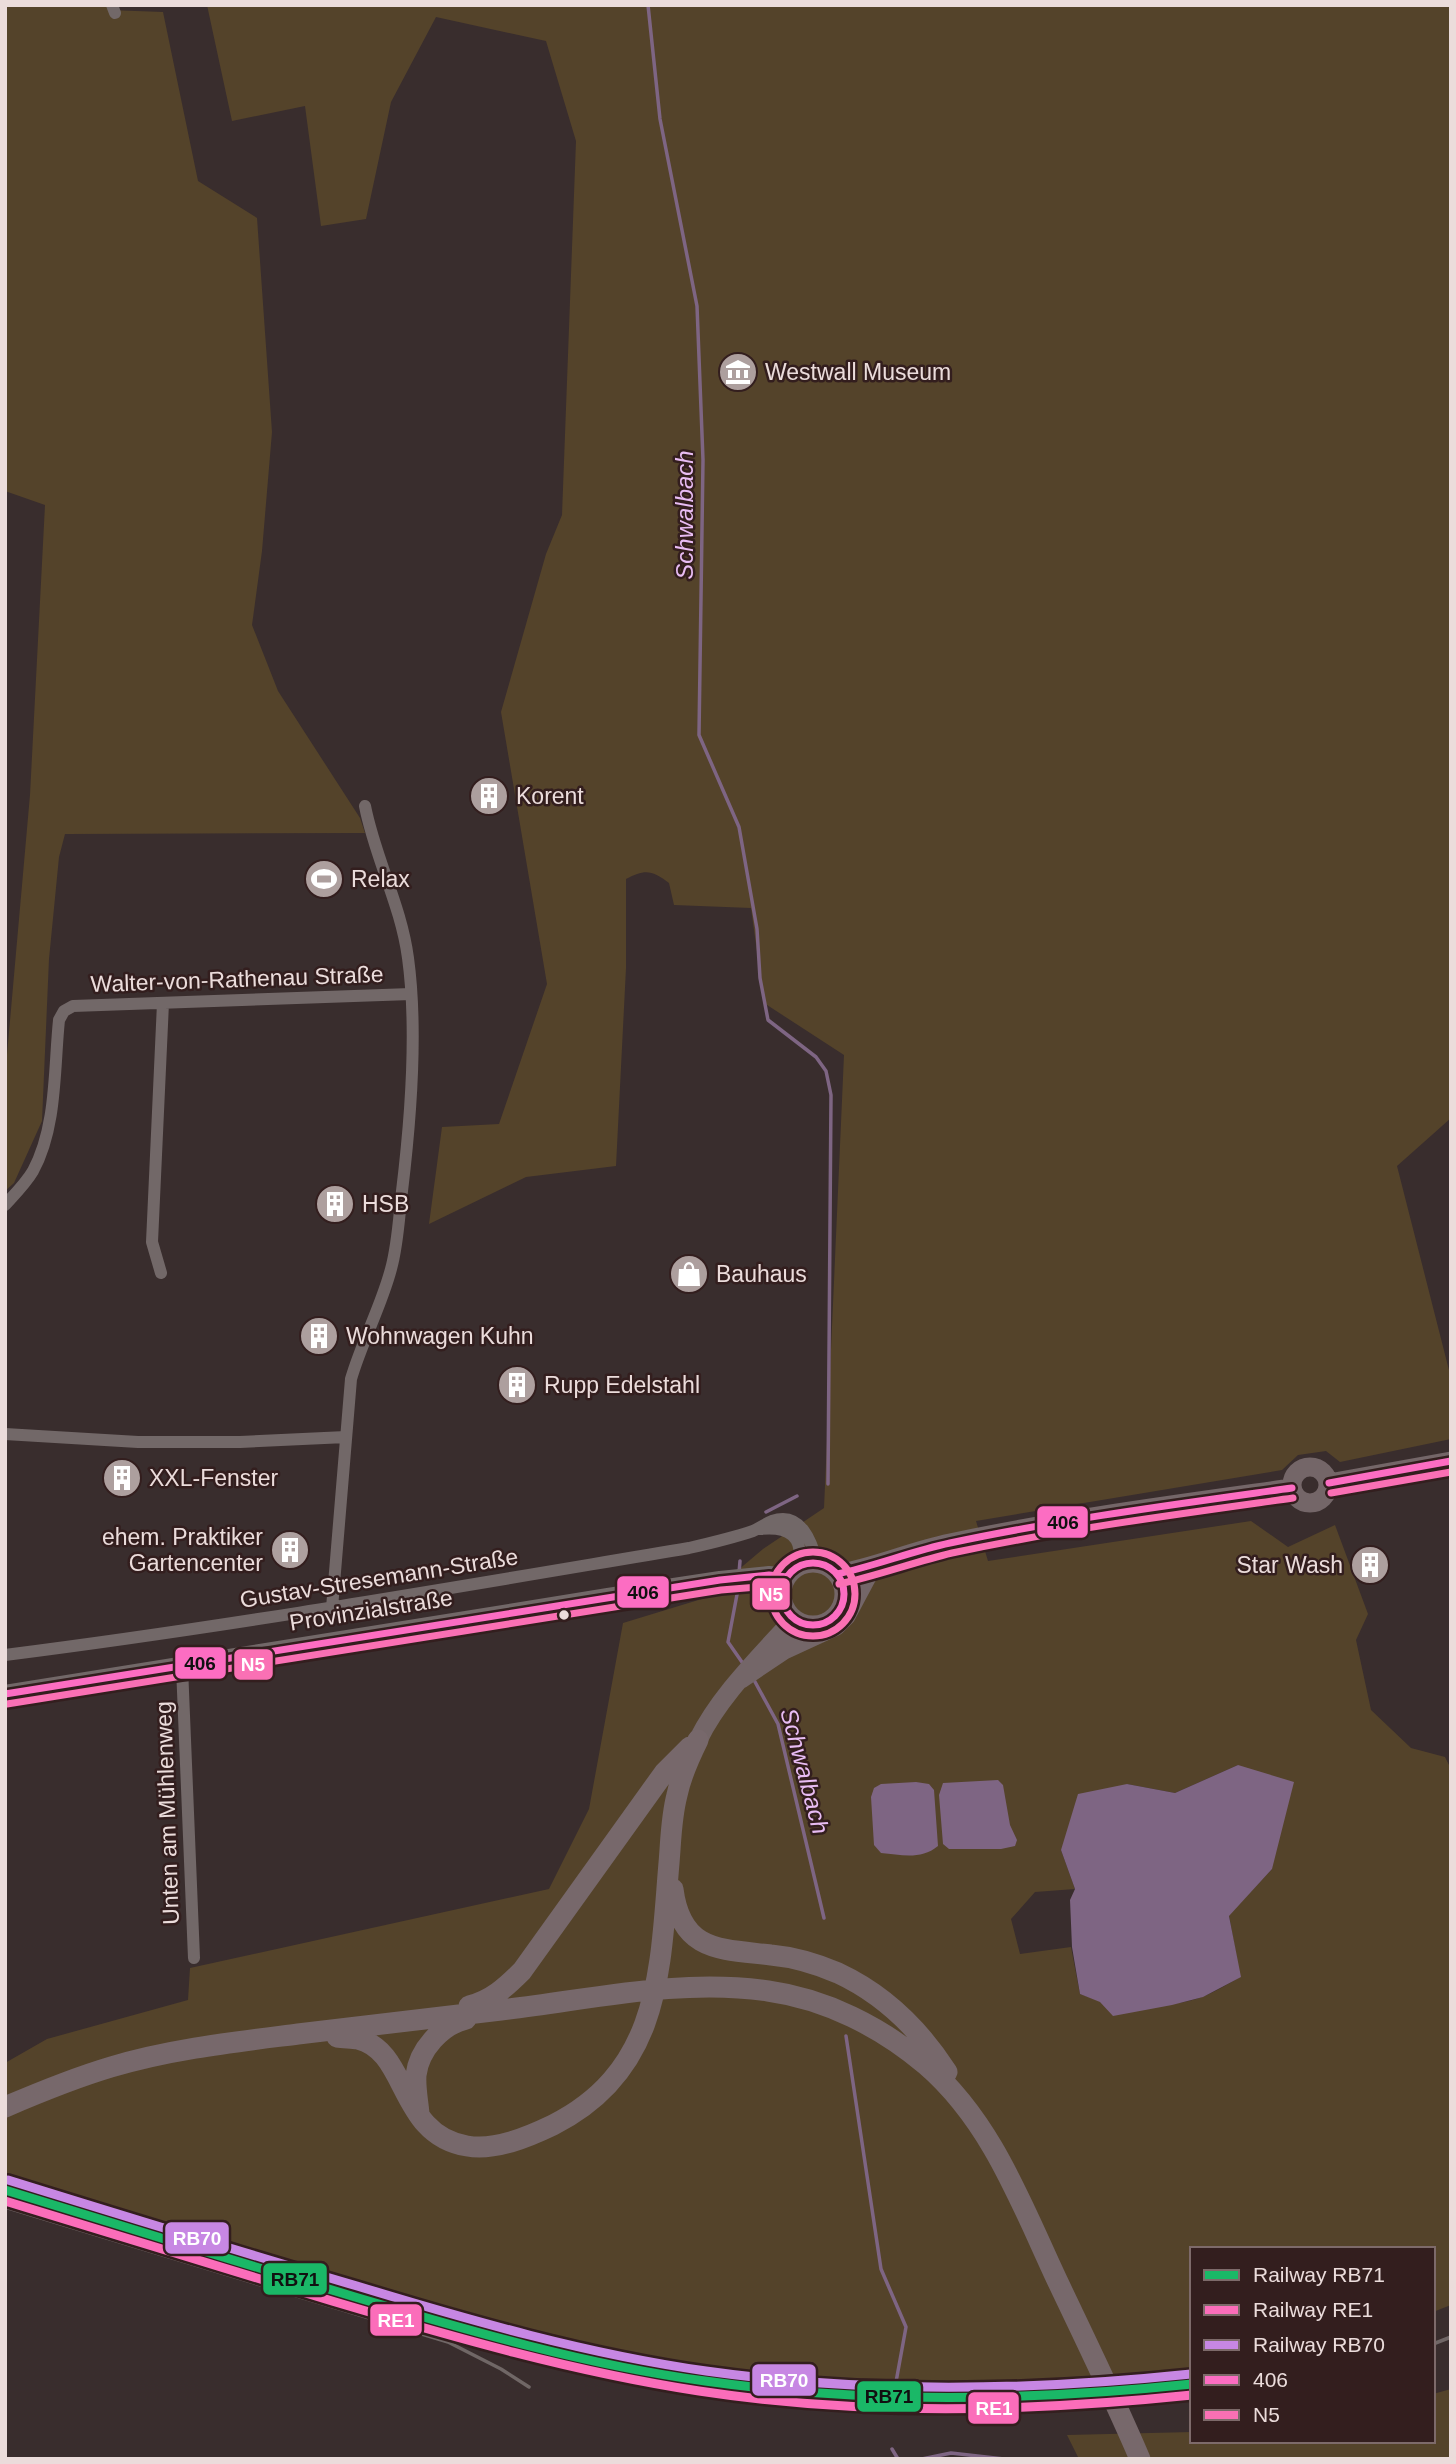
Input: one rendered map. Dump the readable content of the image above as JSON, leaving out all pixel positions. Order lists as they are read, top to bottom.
{
  "streets": {
    "main road": ["Provinzialstraße"],
    "street": ["Walter-von-Rathenau Straße", "Gustav-Stresemann-Straße", "Unten am Mühlenweg"]
  },
  "crossings": [
    ["Gustav-Stresemann-Straße", "Provinzialstraße"],
    ["Provinzialstraße", "Unten am Mühlenweg"]
  ],
  "water": ["Schwalbach"],
  "places": {
    "museum": ["Westwall Museum"],
    "building": [
      "Korent",
      "HSB",
      "Wohnwagen Kuhn",
      "Rupp Edelstahl",
      "XXL-Fenster",
      "ehem. Praktiker Gartencenter",
      "Star Wash"
    ],
    "sports": ["Relax"],
    "shop": ["Bauhaus"]
  },
  "lines": [
    "transit line 406",
    "transit line N5",
    "rail line RB70",
    "rail line RB71",
    "rail line RE1"
  ],
  "legend": [
    "Railway RB71",
    "Railway RE1",
    "Railway RB70",
    "406",
    "N5"
  ]
}
